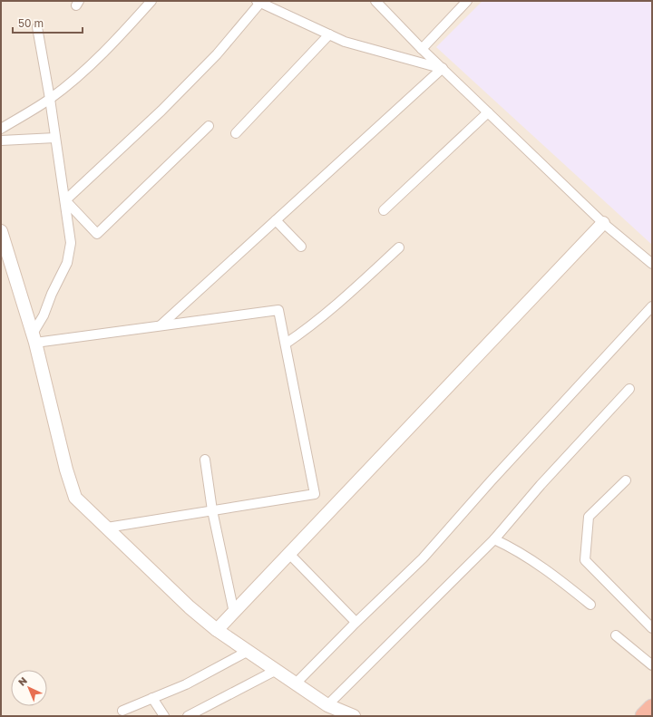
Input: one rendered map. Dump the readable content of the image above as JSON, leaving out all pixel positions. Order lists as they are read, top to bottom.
{
  "scale_bar": "50 m",
  "north": "top left"
}
